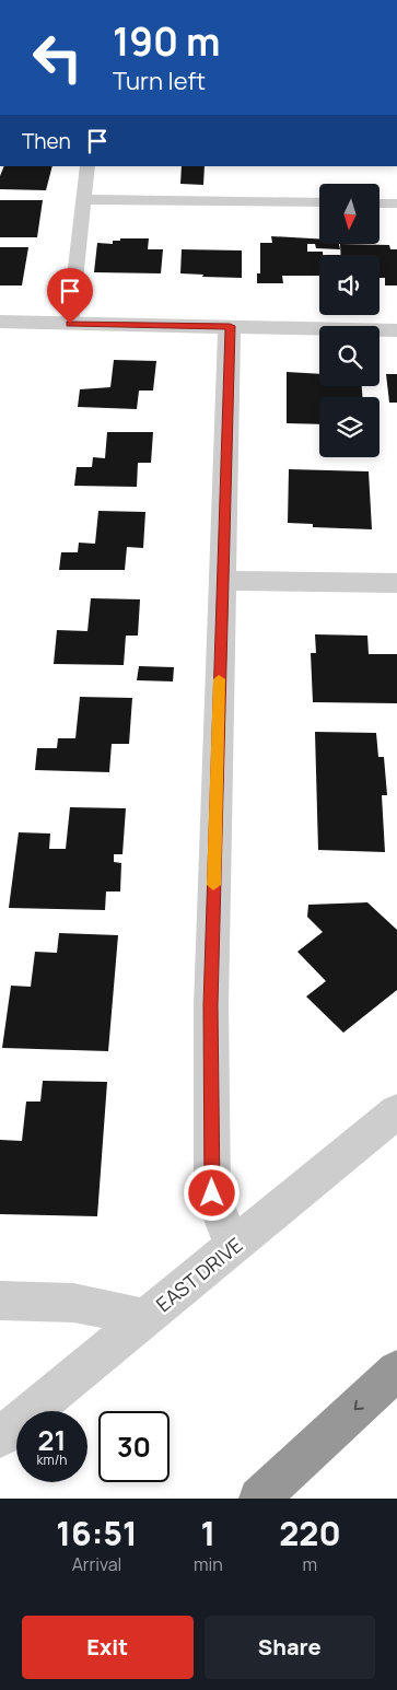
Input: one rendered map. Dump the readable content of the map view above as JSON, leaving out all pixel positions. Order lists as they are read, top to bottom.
{
  "streets": {
    "street": ["EAST DRIVE"]
  },
  "north": "bottom",
  "page": {
    "turn": ["190 m", "Turn left"],
    "then": "Then",
    "speed": "21 km/h",
    "limit": "30",
    "eta": [
      "16:51",
      "Arrival",
      "1",
      "min",
      "220",
      "m"
    ],
    "buttons": ["Exit", "Share"]
  }
}
